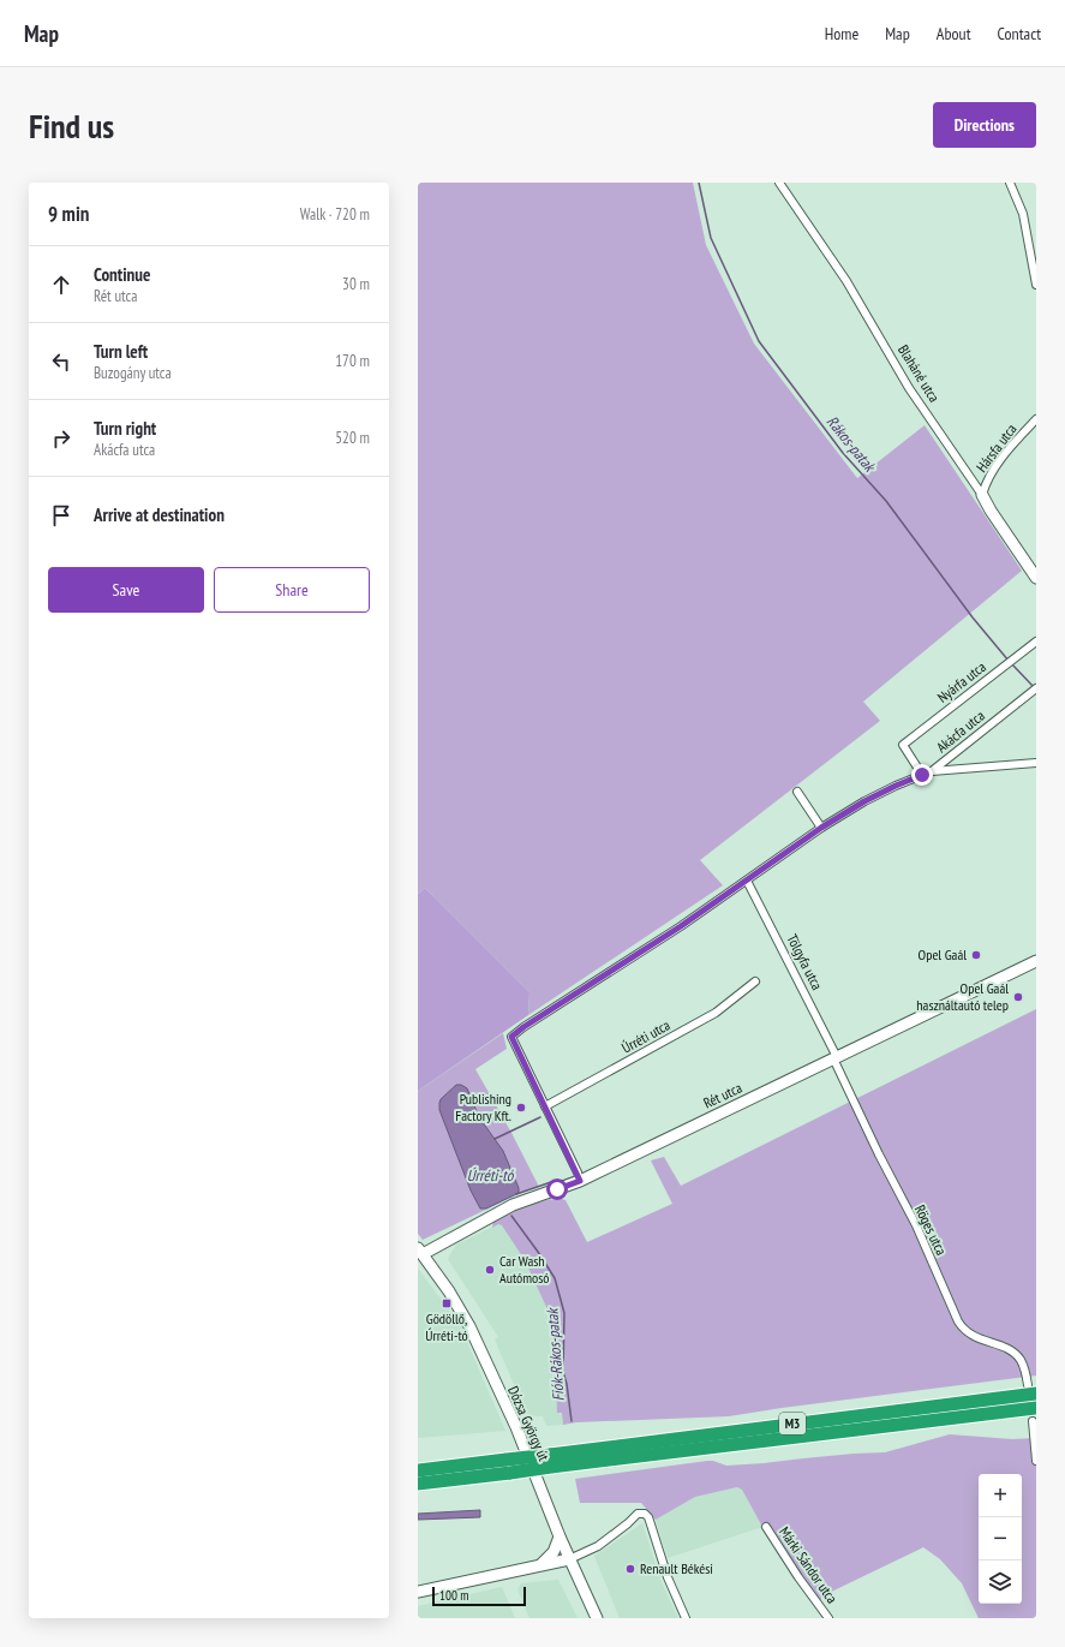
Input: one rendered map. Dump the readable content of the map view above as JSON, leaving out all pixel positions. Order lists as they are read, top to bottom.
{
  "streets": {
    "highway": ["M3"],
    "street": [
      "Blaháné utca",
      "Hársfa utca",
      "Nyárfa utca",
      "Akácfa utca",
      "Tölgyfa utca",
      "Úrréti utca",
      "Rét utca",
      "Röges utca",
      "Dózsa György út",
      "Márki Sándor utca"
    ]
  },
  "crossings": [
    ["Blaháné utca", "Hársfa utca"],
    ["Nyárfa utca", "Akácfa utca"],
    ["Akácfa utca", "Tölgyfa utca"],
    ["Akácfa utca", "Úrréti utca"],
    ["Tölgyfa utca", "Rét utca"],
    ["Tölgyfa utca", "Röges utca"],
    ["Rét utca", "Röges utca"],
    ["Rét utca", "Dózsa György út"],
    ["Röges utca", "M3"]
  ],
  "water": ["Rákos-patak", "Úrréti-tó", "Fiók-Rákos-patak"],
  "places": {
    "other": [
      "Opel Gaál",
      "Opel Gaál használtautó telep",
      "Publishing Factory Kft.",
      "Car Wash Autómosó",
      "Renault Békési"
    ],
    "transit": ["Gödöllő, Úrréti-tó"]
  },
  "scale_bar": "100 m",
  "page": {
    "header": "Map",
    "nav": [
      "Home",
      "Map",
      "About",
      "Contact"
    ],
    "buttons": [
      "Directions",
      ["Save", "Share"]
    ],
    "title": "Find us",
    "heading": ["9 min", "Walk · 720 m"],
    "list": [
      ["Continue", "Rét utca", "30 m"],
      ["Turn left", "Buzogány utca", "170 m"],
      ["Turn right", "Akácfa utca", "520 m"],
      "Arrive at destination"
    ],
    "map_buttons": ["+", "−"],
    "scale": "100 m"
  }
}
